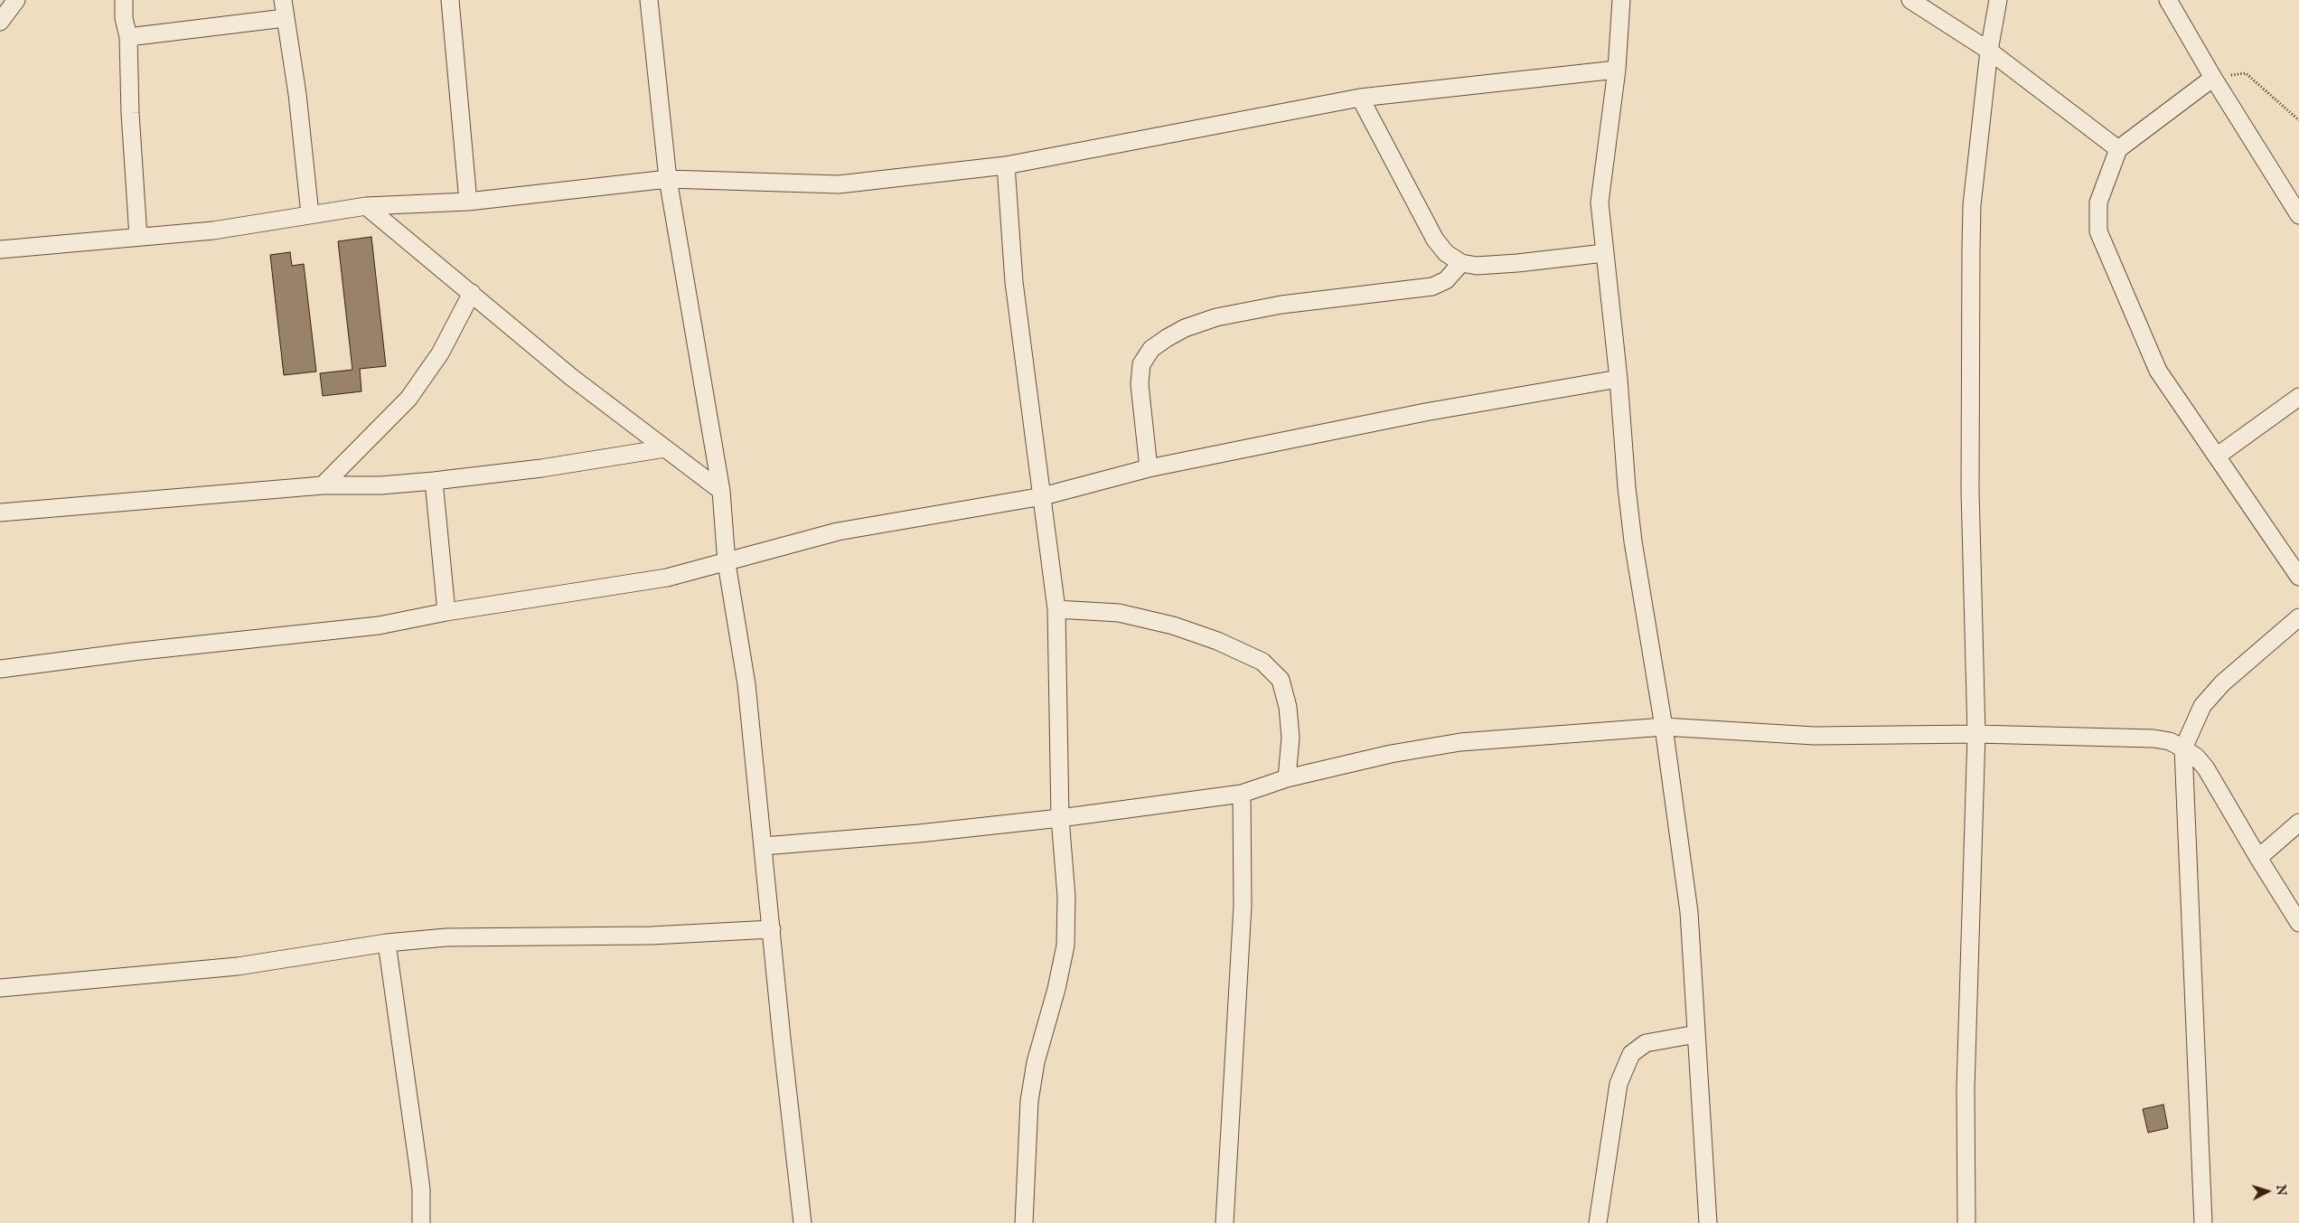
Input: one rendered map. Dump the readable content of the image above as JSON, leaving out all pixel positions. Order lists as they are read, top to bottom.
{
  "north": "right"
}
